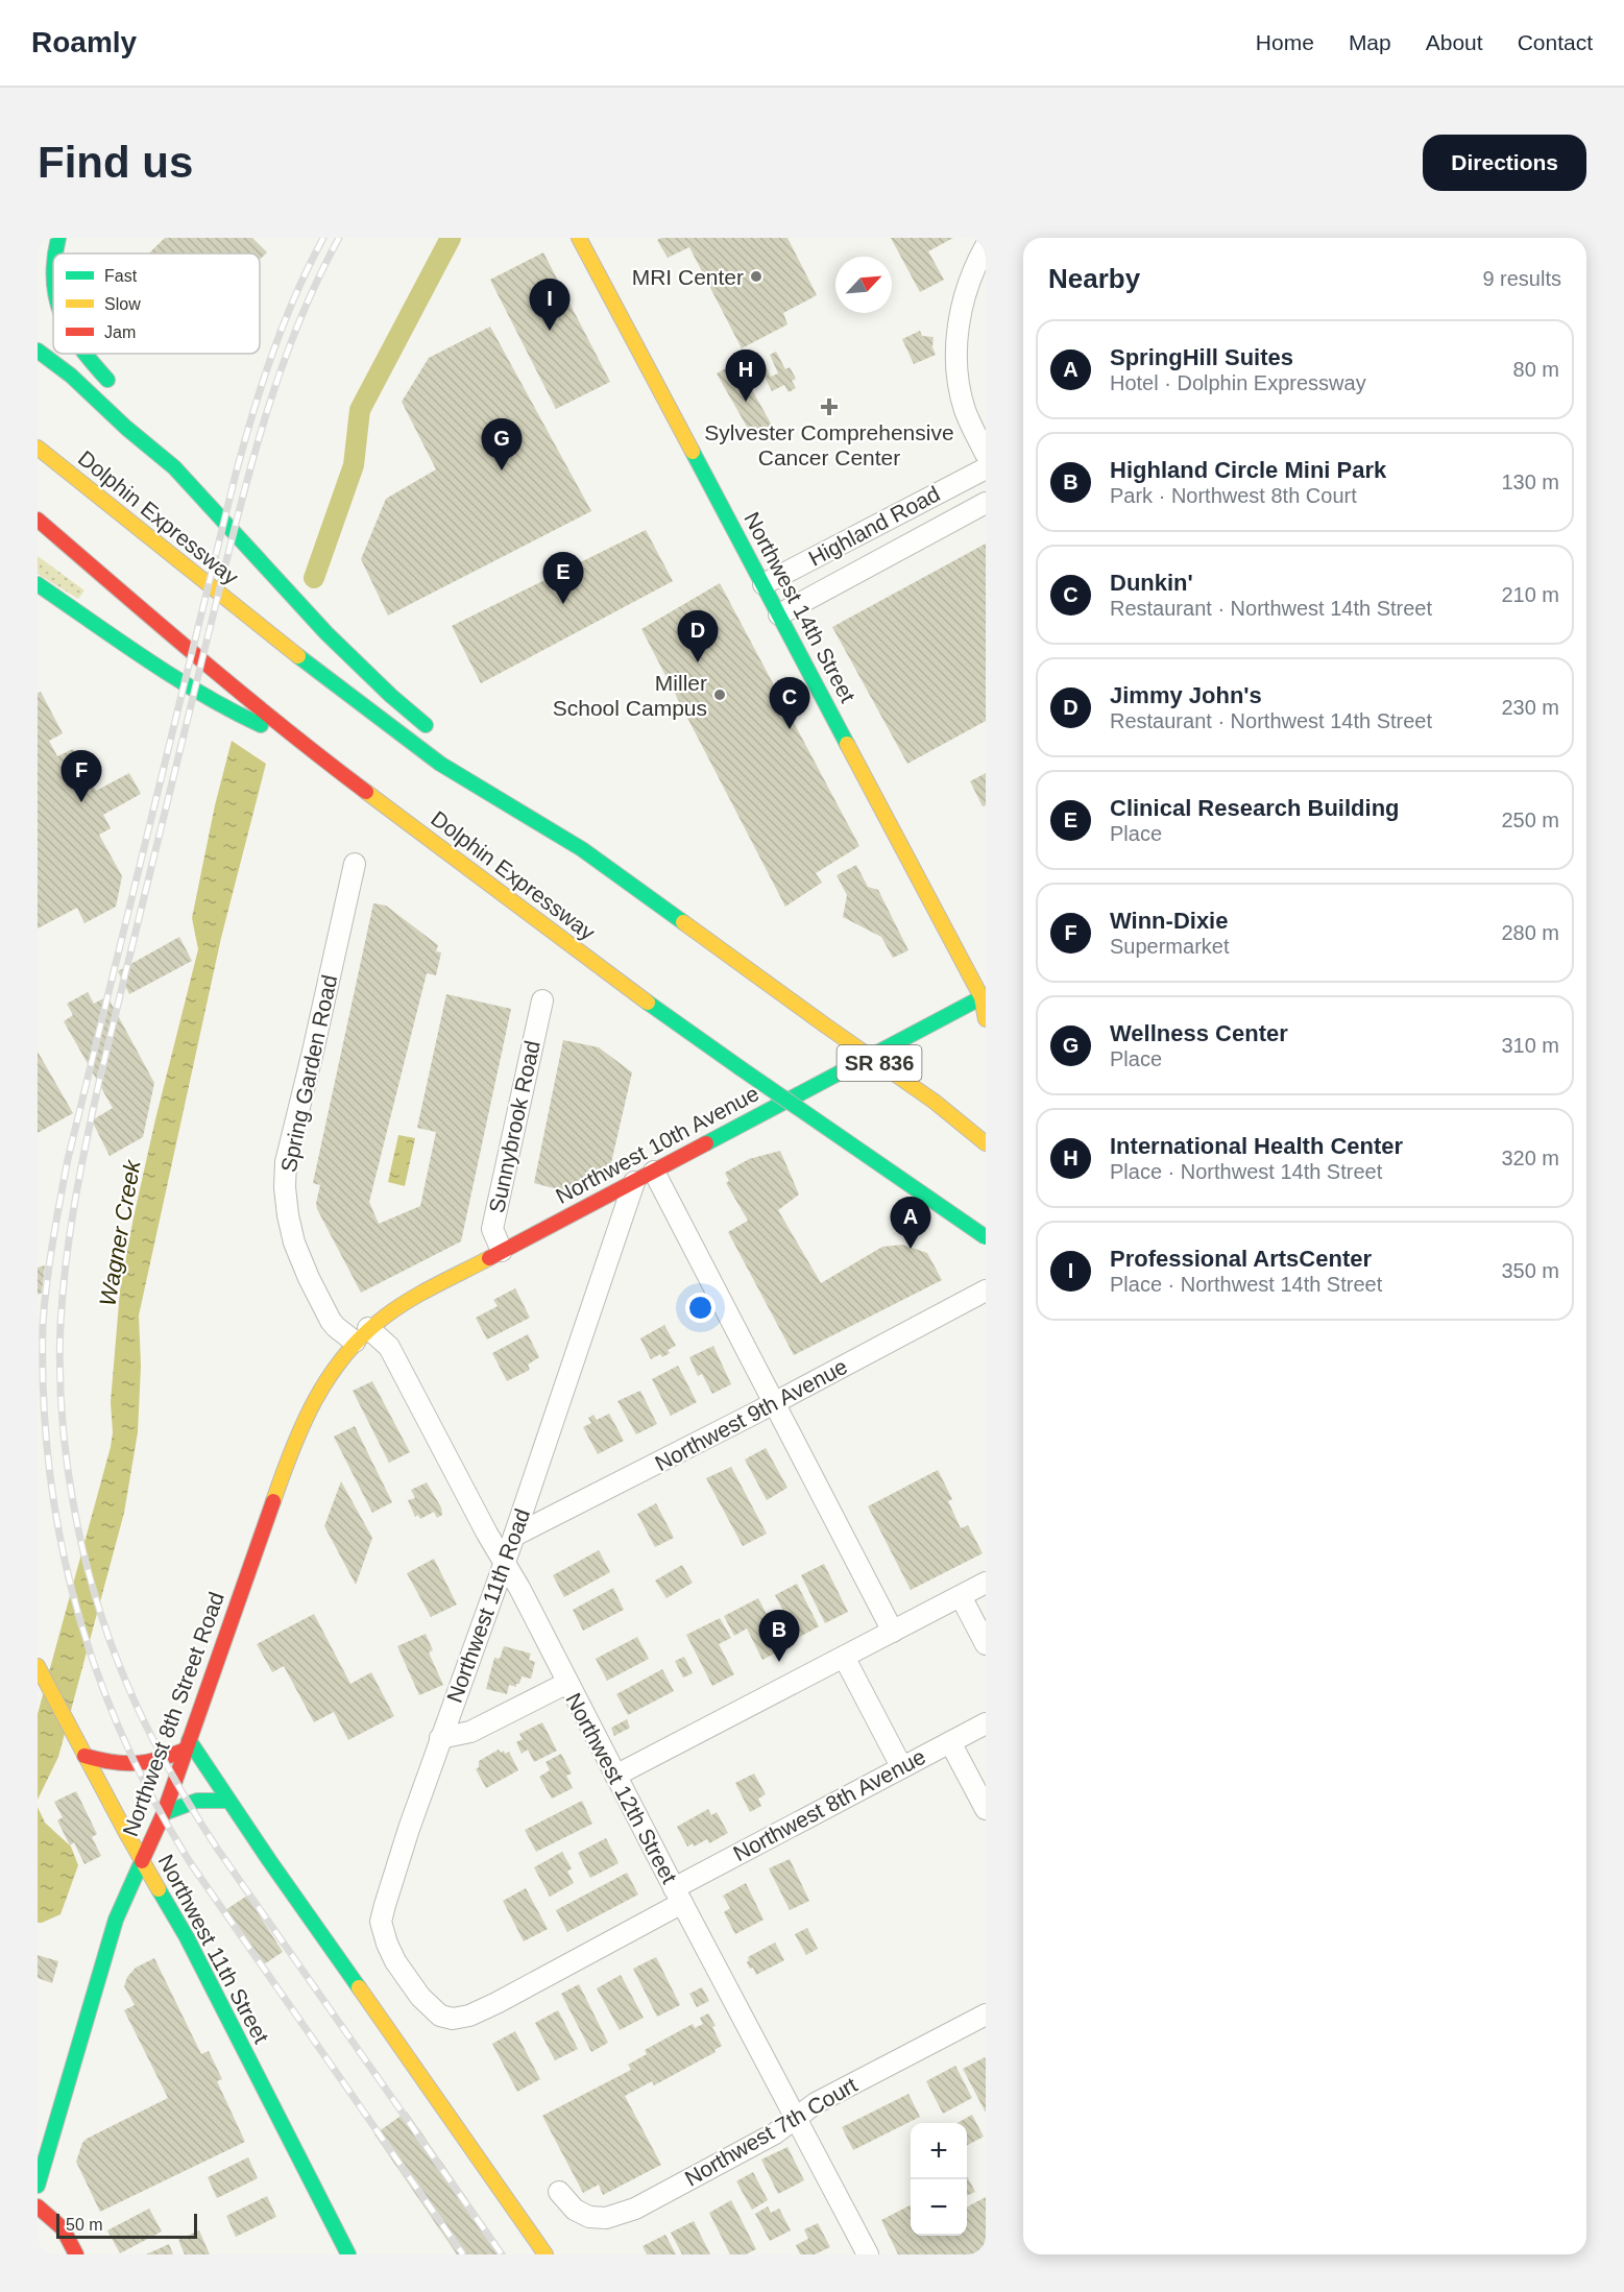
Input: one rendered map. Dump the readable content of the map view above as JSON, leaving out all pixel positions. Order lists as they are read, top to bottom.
{
  "streets": {
    "main road": [
      "Dolphin Expressway",
      "Northwest 14th Street",
      "SR 836",
      "Northwest 10th Avenue",
      "Northwest 8th Street Road",
      "Northwest 11th Street"
    ],
    "street": [
      "Highland Road",
      "Spring Garden Road",
      "Sunnybrook Road",
      "Northwest 9th Avenue",
      "Northwest 11th Road",
      "Northwest 12th Street",
      "Northwest 8th Avenue",
      "Northwest 7th Court"
    ]
  },
  "crossings": [
    ["Highland Road", "Northwest 14th Street"],
    ["Northwest 14th Street", "Northwest 10th Avenue"],
    ["Spring Garden Road", "Northwest 10th Avenue"],
    ["Spring Garden Road", "Northwest 8th Street Road"],
    ["Spring Garden Road", "Northwest 12th Street"],
    ["Sunnybrook Road", "Northwest 10th Avenue"],
    ["Northwest 10th Avenue", "Northwest 11th Road"],
    ["Northwest 10th Avenue", "Northwest 8th Street Road"],
    ["Northwest 10th Avenue", "Northwest 12th Street"],
    ["Northwest 9th Avenue", "Northwest 11th Road"],
    ["Northwest 11th Road", "Northwest 12th Street"],
    ["Northwest 11th Road", "Northwest 8th Avenue"],
    ["Northwest 8th Street Road", "Northwest 12th Street"],
    ["Northwest 8th Street Road", "Northwest 11th Street"],
    ["Northwest 12th Street", "Northwest 8th Avenue"],
    ["Northwest 12th Street", "Northwest 7th Court"]
  ],
  "water": ["Wagner Creek"],
  "places": {
    "other": ["MRI Center", "Miller School Campus"],
    "health": ["Sylvester Comprehensive Cancer Center"]
  },
  "legend": ["Fast", "Slow", "Jam"],
  "scale_bar": "50 m",
  "north": "top right",
  "page": {
    "header": "Roamly",
    "nav": [
      "Home",
      "Map",
      "About",
      "Contact"
    ],
    "buttons": "Directions",
    "title": "Find us",
    "heading": ["Nearby", "9 results"],
    "pins": [
      "I",
      "H",
      "G",
      "E",
      "D",
      "C",
      "F",
      "A",
      "B"
    ],
    "list": [
      {
        "mark": "A",
        "name": "SpringHill Suites",
        "note": "Hotel · Dolphin Expressway",
        "value": "80 m"
      },
      {
        "mark": "B",
        "name": "Highland Circle Mini Park",
        "note": "Park · Northwest 8th Court",
        "value": "130 m"
      },
      {
        "mark": "C",
        "name": "Dunkin'",
        "note": "Restaurant · Northwest 14th Street",
        "value": "210 m"
      },
      {
        "mark": "D",
        "name": "Jimmy John's",
        "note": "Restaurant · Northwest 14th Street",
        "value": "230 m"
      },
      {
        "mark": "E",
        "name": "Clinical Research Building",
        "note": "Place",
        "value": "250 m"
      },
      {
        "mark": "F",
        "name": "Winn-Dixie",
        "note": "Supermarket",
        "value": "280 m"
      },
      {
        "mark": "G",
        "name": "Wellness Center",
        "note": "Place",
        "value": "310 m"
      },
      {
        "mark": "H",
        "name": "International Health Center",
        "note": "Place · Northwest 14th Street",
        "value": "320 m"
      },
      {
        "mark": "I",
        "name": "Professional ArtsCenter",
        "note": "Place · Northwest 14th Street",
        "value": "350 m"
      }
    ],
    "map_buttons": ["+", "−"],
    "scale": "50 m"
  }
}
